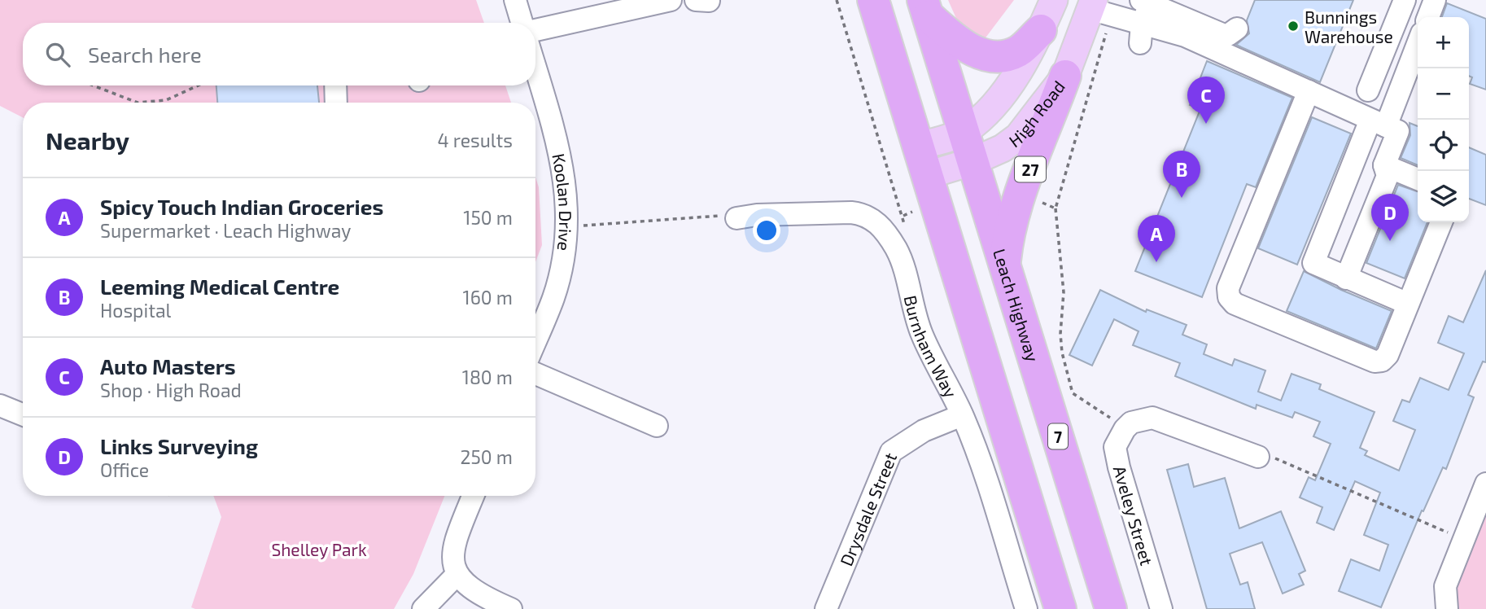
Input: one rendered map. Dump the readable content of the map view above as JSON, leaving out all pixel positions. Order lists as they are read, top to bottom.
{
  "streets": {
    "highway": ["27", "Leach Highway", "7"],
    "main road": ["High Road"],
    "street": [
      "Koolan Drive",
      "Burnham Way",
      "Drysdale Street",
      "Aveley Street"
    ]
  },
  "crossings": [
    ["High Road", "27"],
    ["High Road", "Leach Highway"],
    ["27", "Leach Highway"],
    ["Burnham Way", "Drysdale Street"]
  ],
  "parks": ["Shelley Park"],
  "places": ["Bunnings Warehouse"],
  "page": {
    "map_buttons": ["+", "−"],
    "search": "Search here",
    "pins": [
      "C",
      "B",
      "D",
      "A"
    ],
    "heading": ["Nearby", "4 results"],
    "list": [
      {
        "mark": "A",
        "name": "Spicy Touch Indian Groceries",
        "note": "Supermarket · Leach Highway",
        "value": "150 m"
      },
      {
        "mark": "B",
        "name": "Leeming Medical Centre",
        "note": "Hospital",
        "value": "160 m"
      },
      {
        "mark": "C",
        "name": "Auto Masters",
        "note": "Shop · High Road",
        "value": "180 m"
      },
      {
        "mark": "D",
        "name": "Links Surveying",
        "note": "Office",
        "value": "250 m"
      }
    ]
  }
}
